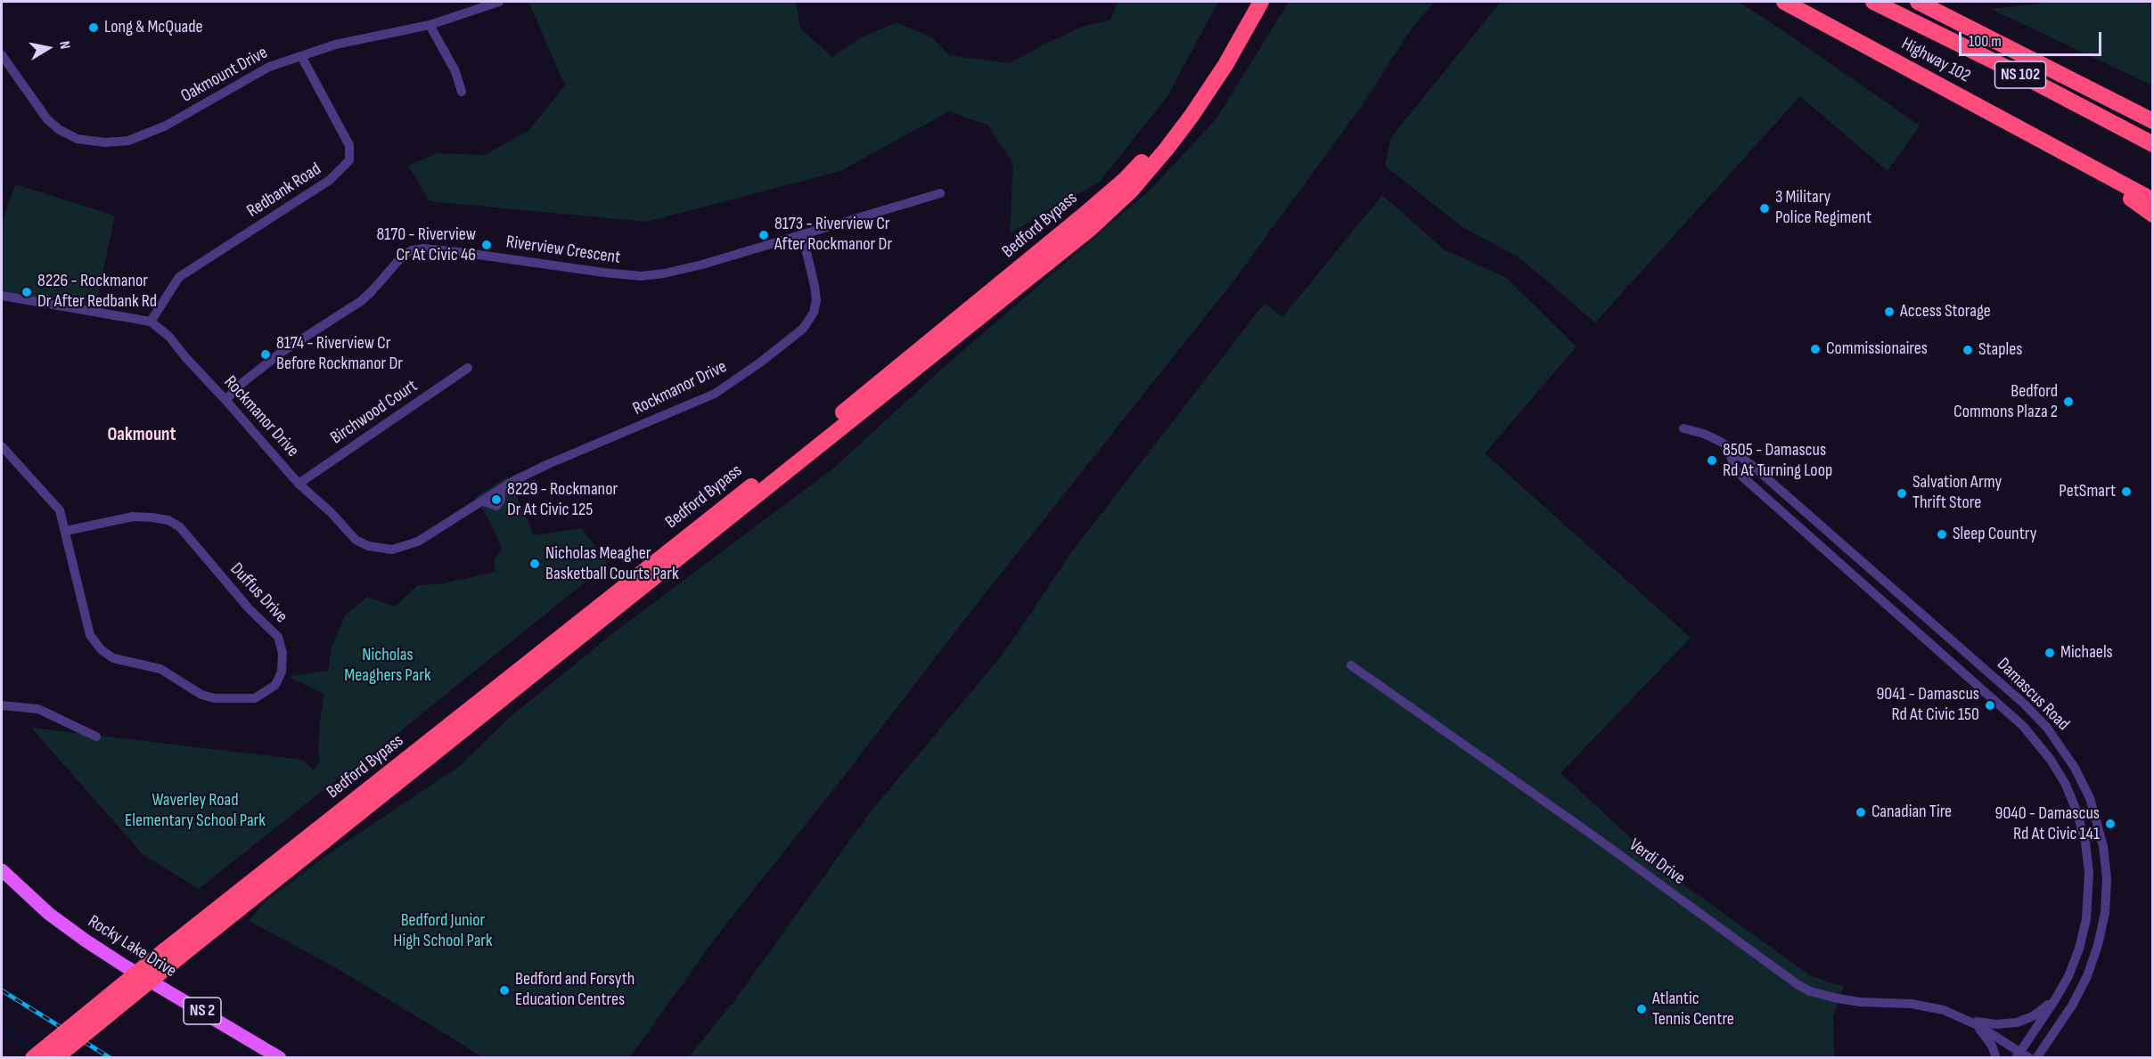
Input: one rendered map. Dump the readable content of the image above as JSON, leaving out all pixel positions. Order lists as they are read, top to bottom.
{
  "streets": {
    "highway": ["Highway 102", "NS 102", "Bedford Bypass"],
    "main road": ["Rocky Lake Drive", "NS 2"],
    "street": [
      "Oakmount Drive",
      "Redbank Road",
      "Riverview Crescent",
      "Rockmanor Drive",
      "Birchwood Court",
      "Duffus Drive",
      "Damascus Road",
      "Verdi Drive"
    ]
  },
  "crossings": [
    ["Oakmount Drive", "Redbank Road"],
    ["Redbank Road", "Rockmanor Drive"],
    ["Riverview Crescent", "Rockmanor Drive"],
    ["Rockmanor Drive", "Birchwood Court"],
    ["Damascus Road", "Verdi Drive"]
  ],
  "districts": ["Oakmount"],
  "parks": ["Nicholas Meaghers Park", "Waverley Road Elementary School Park", "Bedford Junior High School Park"],
  "places": [
    "Long & McQuade",
    "3 Military Police Regiment",
    "8173 - Riverview Cr After Rockmanor Dr",
    "8170 - Riverview Cr At Civic 46",
    "8226 - Rockmanor Dr After Redbank Rd",
    "Access Storage",
    "Commissionaires",
    "Staples",
    "8174 - Riverview Cr Before Rockmanor Dr",
    "Bedford Commons Plaza 2",
    "8505 - Damascus Rd At Turning Loop",
    "PetSmart",
    "Salvation Army Thrift Store",
    "8229 - Rockmanor Dr At Civic 125",
    "Sleep Country",
    "Nicholas Meagher Basketball Courts Park",
    "Michaels",
    "9041 - Damascus Rd At Civic 150",
    "Canadian Tire",
    "9040 - Damascus Rd At Civic 141",
    "Bedford and Forsyth Education Centres",
    "Atlantic Tennis Centre"
  ],
  "scale_bar": "100 m",
  "north": "right"
}
